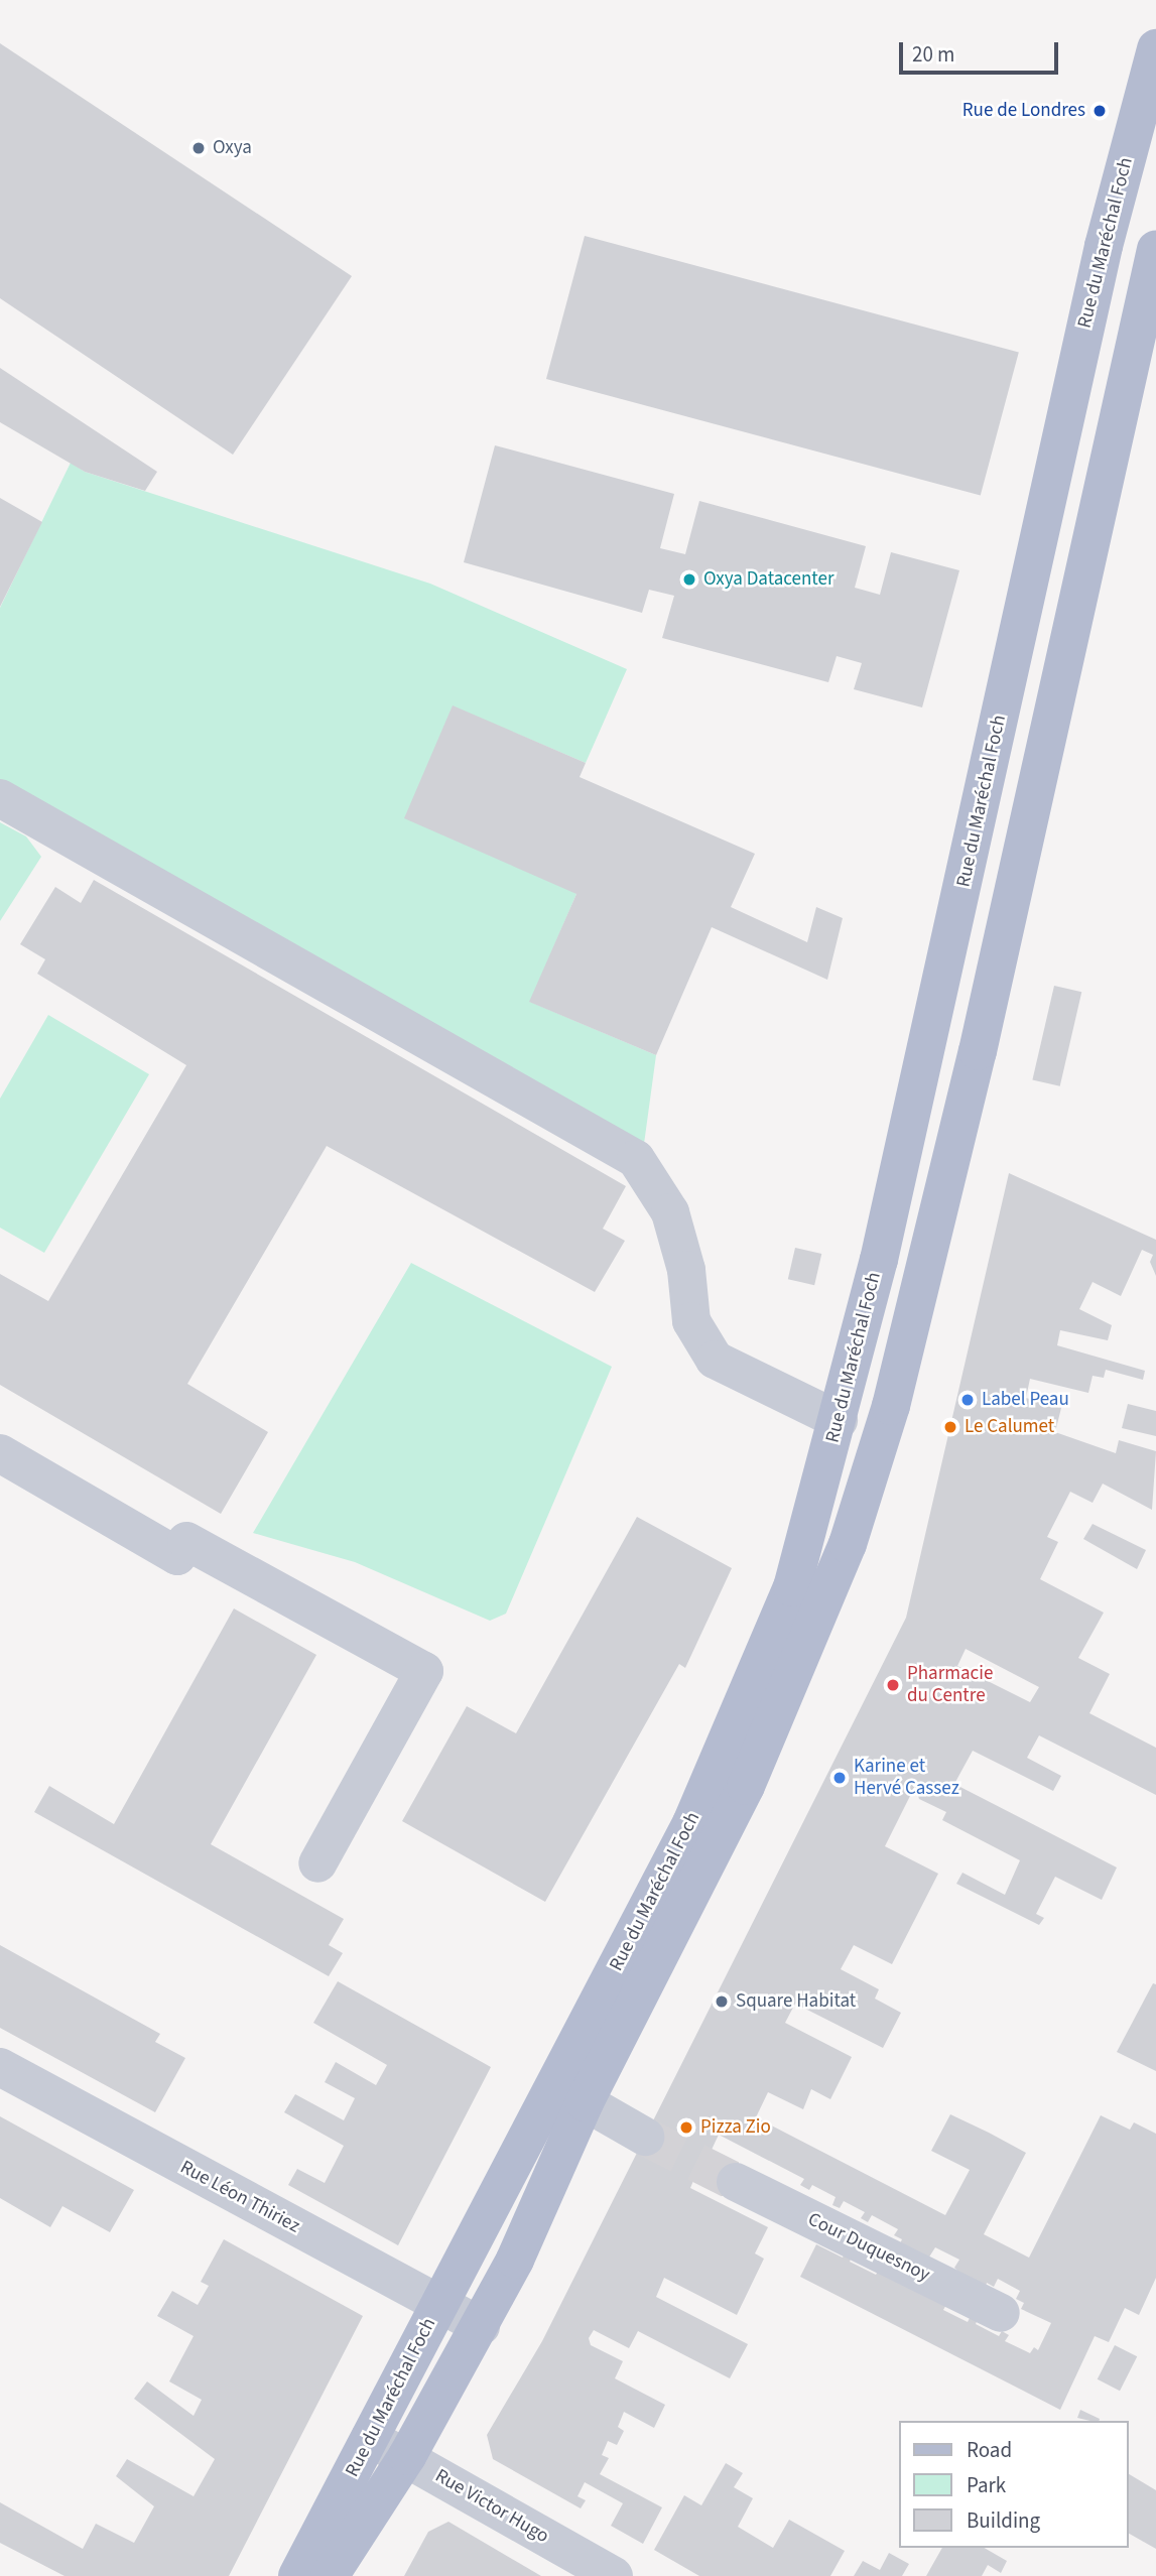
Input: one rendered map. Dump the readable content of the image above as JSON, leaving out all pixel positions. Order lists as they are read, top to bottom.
{
  "streets": {
    "main road": ["Rue du Maréchal Foch"],
    "street": ["Rue Léon Thiriez", "Cour Duquesnoy", "Rue Victor Hugo"]
  },
  "crossings": [
    ["Rue du Maréchal Foch", "Rue Léon Thiriez"],
    ["Rue du Maréchal Foch", "Rue Victor Hugo"]
  ],
  "places": [
    "Rue de Londres",
    "Oxya",
    "Oxya Datacenter",
    "Label Peau",
    "Le Calumet",
    "Pharmacie du Centre",
    "Karine et Hervé Cassez",
    "Square Habitat",
    "Pizza Zio"
  ],
  "legend": ["Road", "Park", "Building"],
  "scale_bar": "20 m"
}
